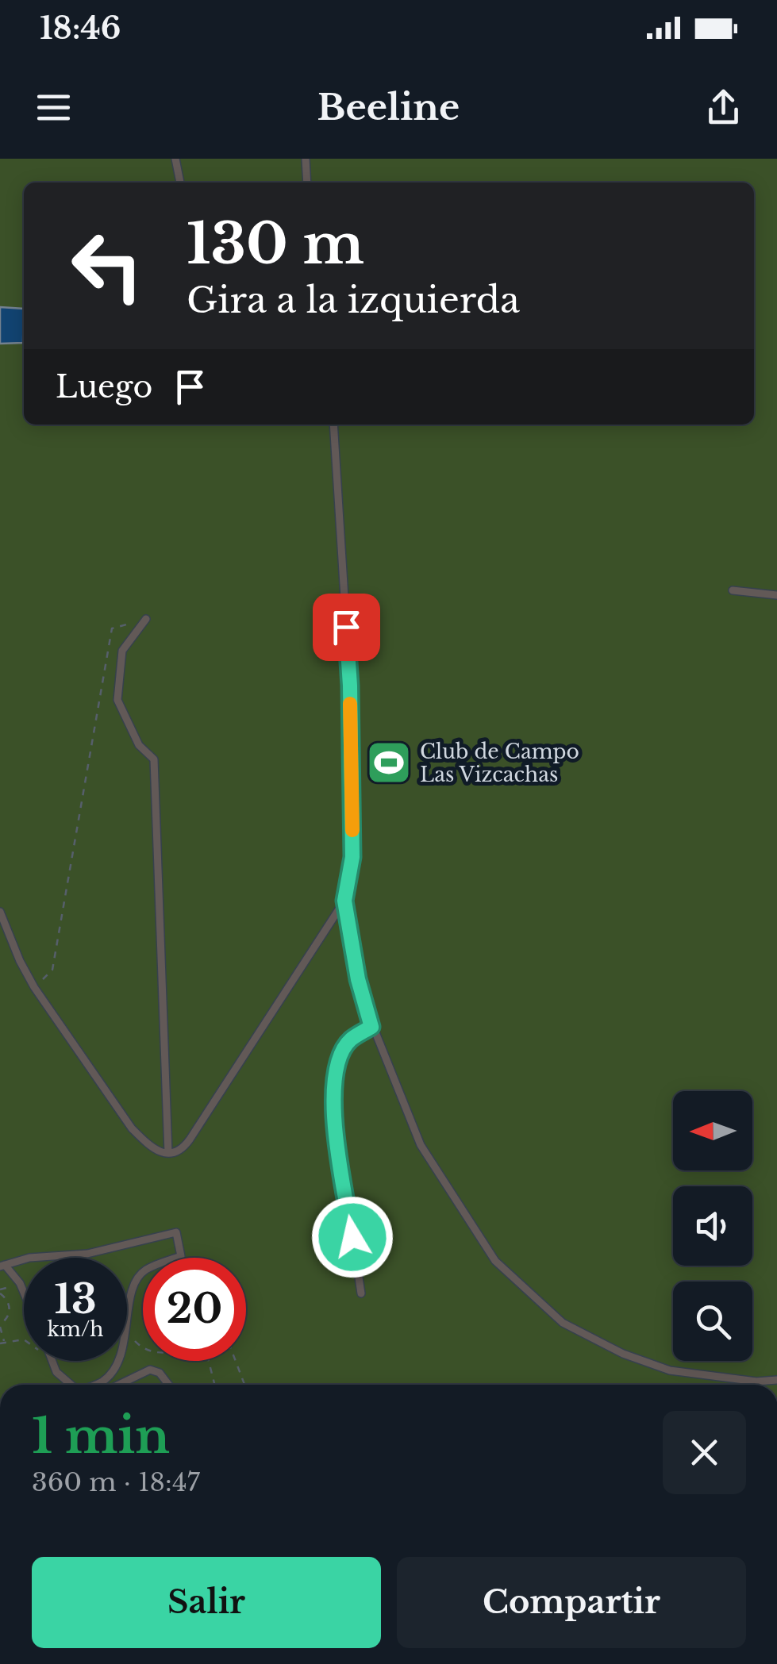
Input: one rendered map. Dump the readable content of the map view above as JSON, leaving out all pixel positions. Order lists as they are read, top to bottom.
{
  "places": {
    "sports": ["Club de Campo Las Vizcachas"]
  },
  "north": "left",
  "page": {
    "status": "18:46",
    "header": "Beeline",
    "turn": ["130 m", "Gira a la izquierda"],
    "then": "Luego",
    "speed": "13 km/h",
    "limit": "20",
    "heading": ["1 min", "360 m · 18:47"],
    "buttons": ["Salir", "Compartir"]
  }
}
